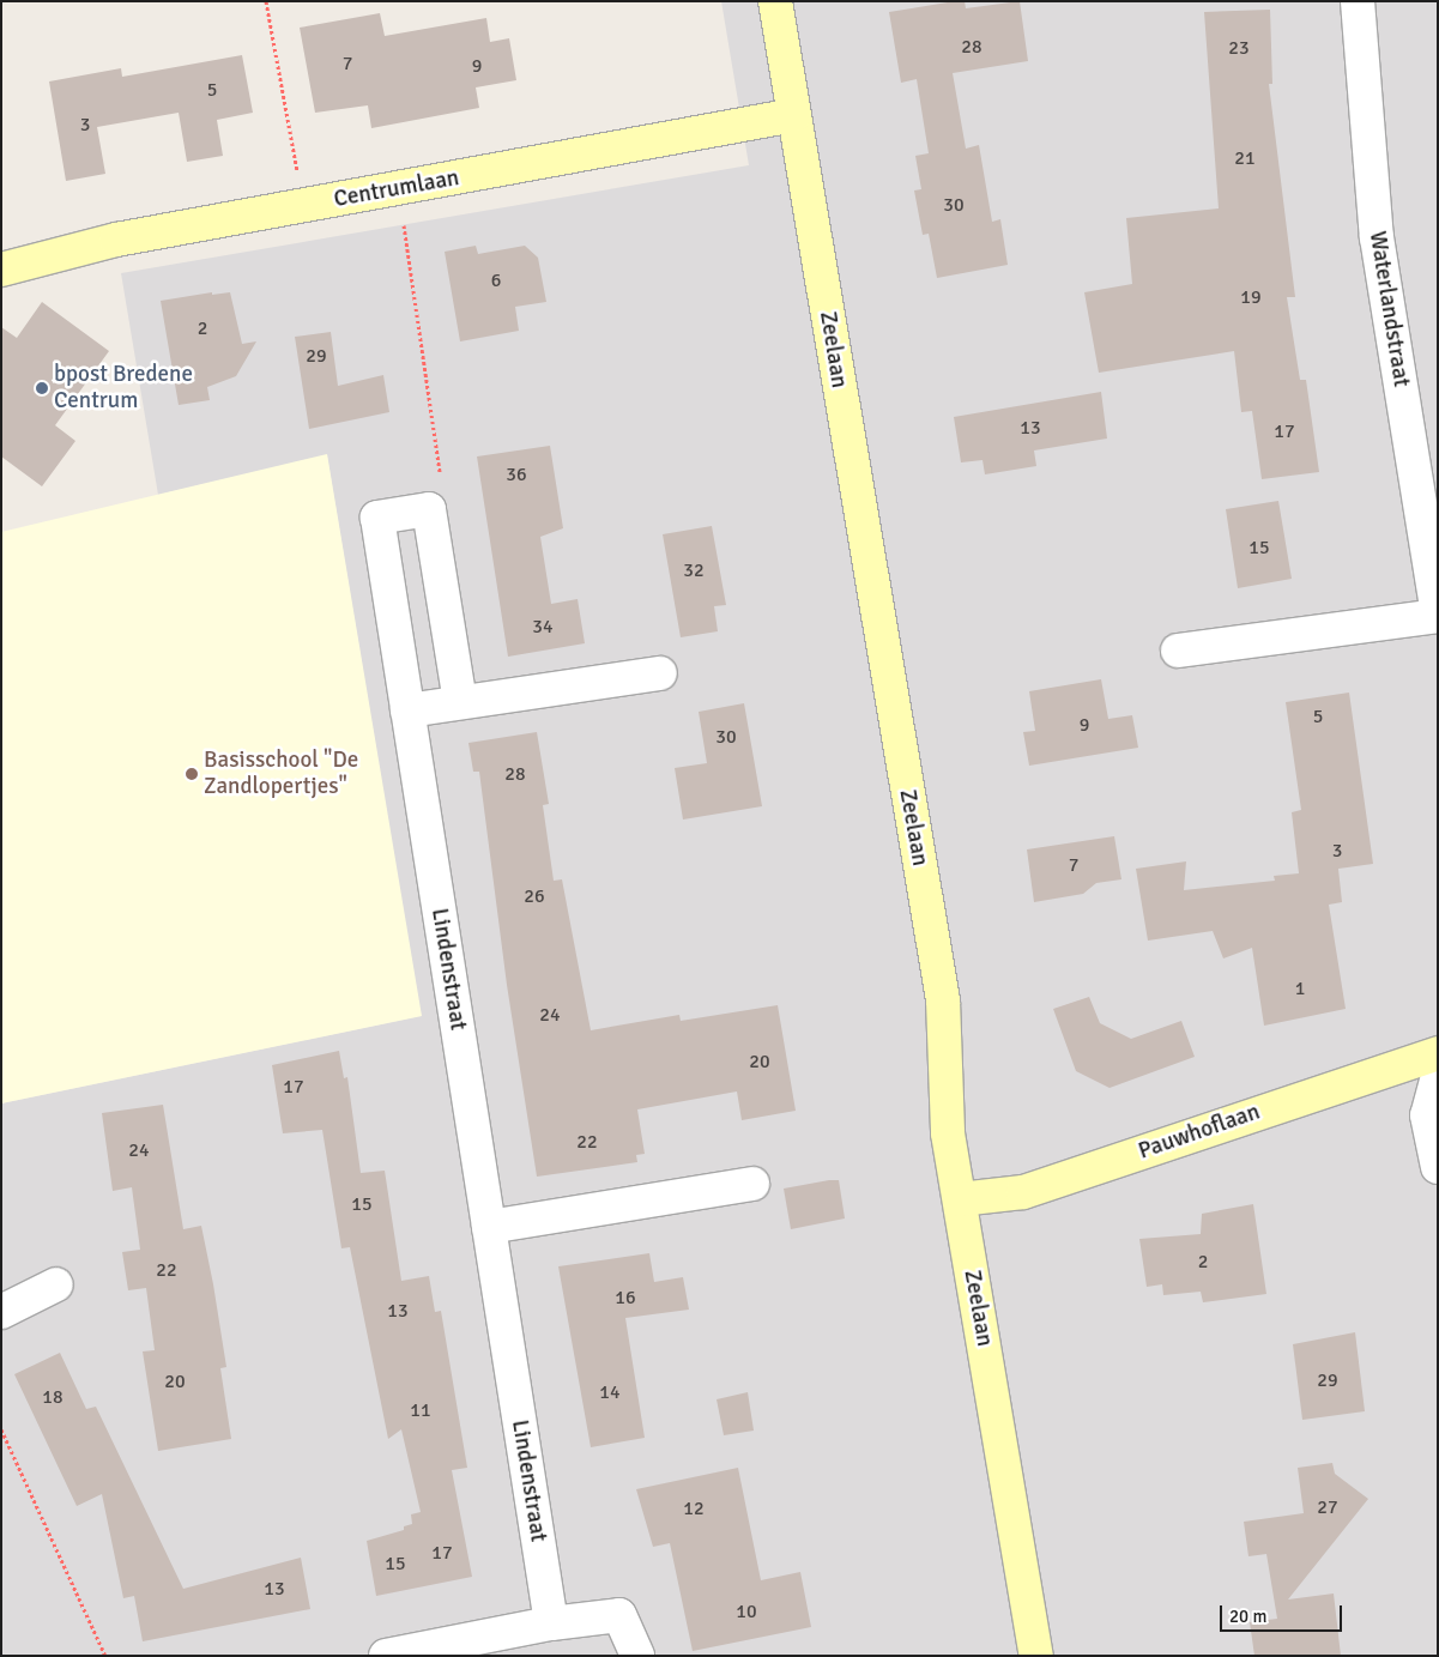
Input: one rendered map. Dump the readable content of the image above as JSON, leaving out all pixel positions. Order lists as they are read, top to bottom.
{
  "streets": {
    "street": [
      "Centrumlaan",
      "Waterlandstraat",
      "Zeelaan",
      "Lindenstraat",
      "Pauwhoflaan"
    ]
  },
  "crossings": [
    ["Centrumlaan", "Zeelaan"],
    ["Zeelaan", "Pauwhoflaan"]
  ],
  "places": ["bpost Bredene Centrum", "Basisschool \"De Zandlopertjes\""],
  "house_numbers": [
    "28",
    "23",
    "7",
    "9",
    "5",
    "3",
    "21",
    "30",
    "6",
    "19",
    "2",
    "29",
    "13",
    "17",
    "36",
    "15",
    "32",
    "34",
    "5",
    "9",
    "30",
    "28",
    "3",
    "7",
    "26",
    "1",
    "24",
    "20",
    "17",
    "22",
    "24",
    "15",
    "2",
    "22",
    "16",
    "13",
    "29",
    "20",
    "14",
    "18",
    "11",
    "27",
    "12",
    "17",
    "15",
    "13",
    "10"
  ],
  "scale_bar": "20 m"
}
